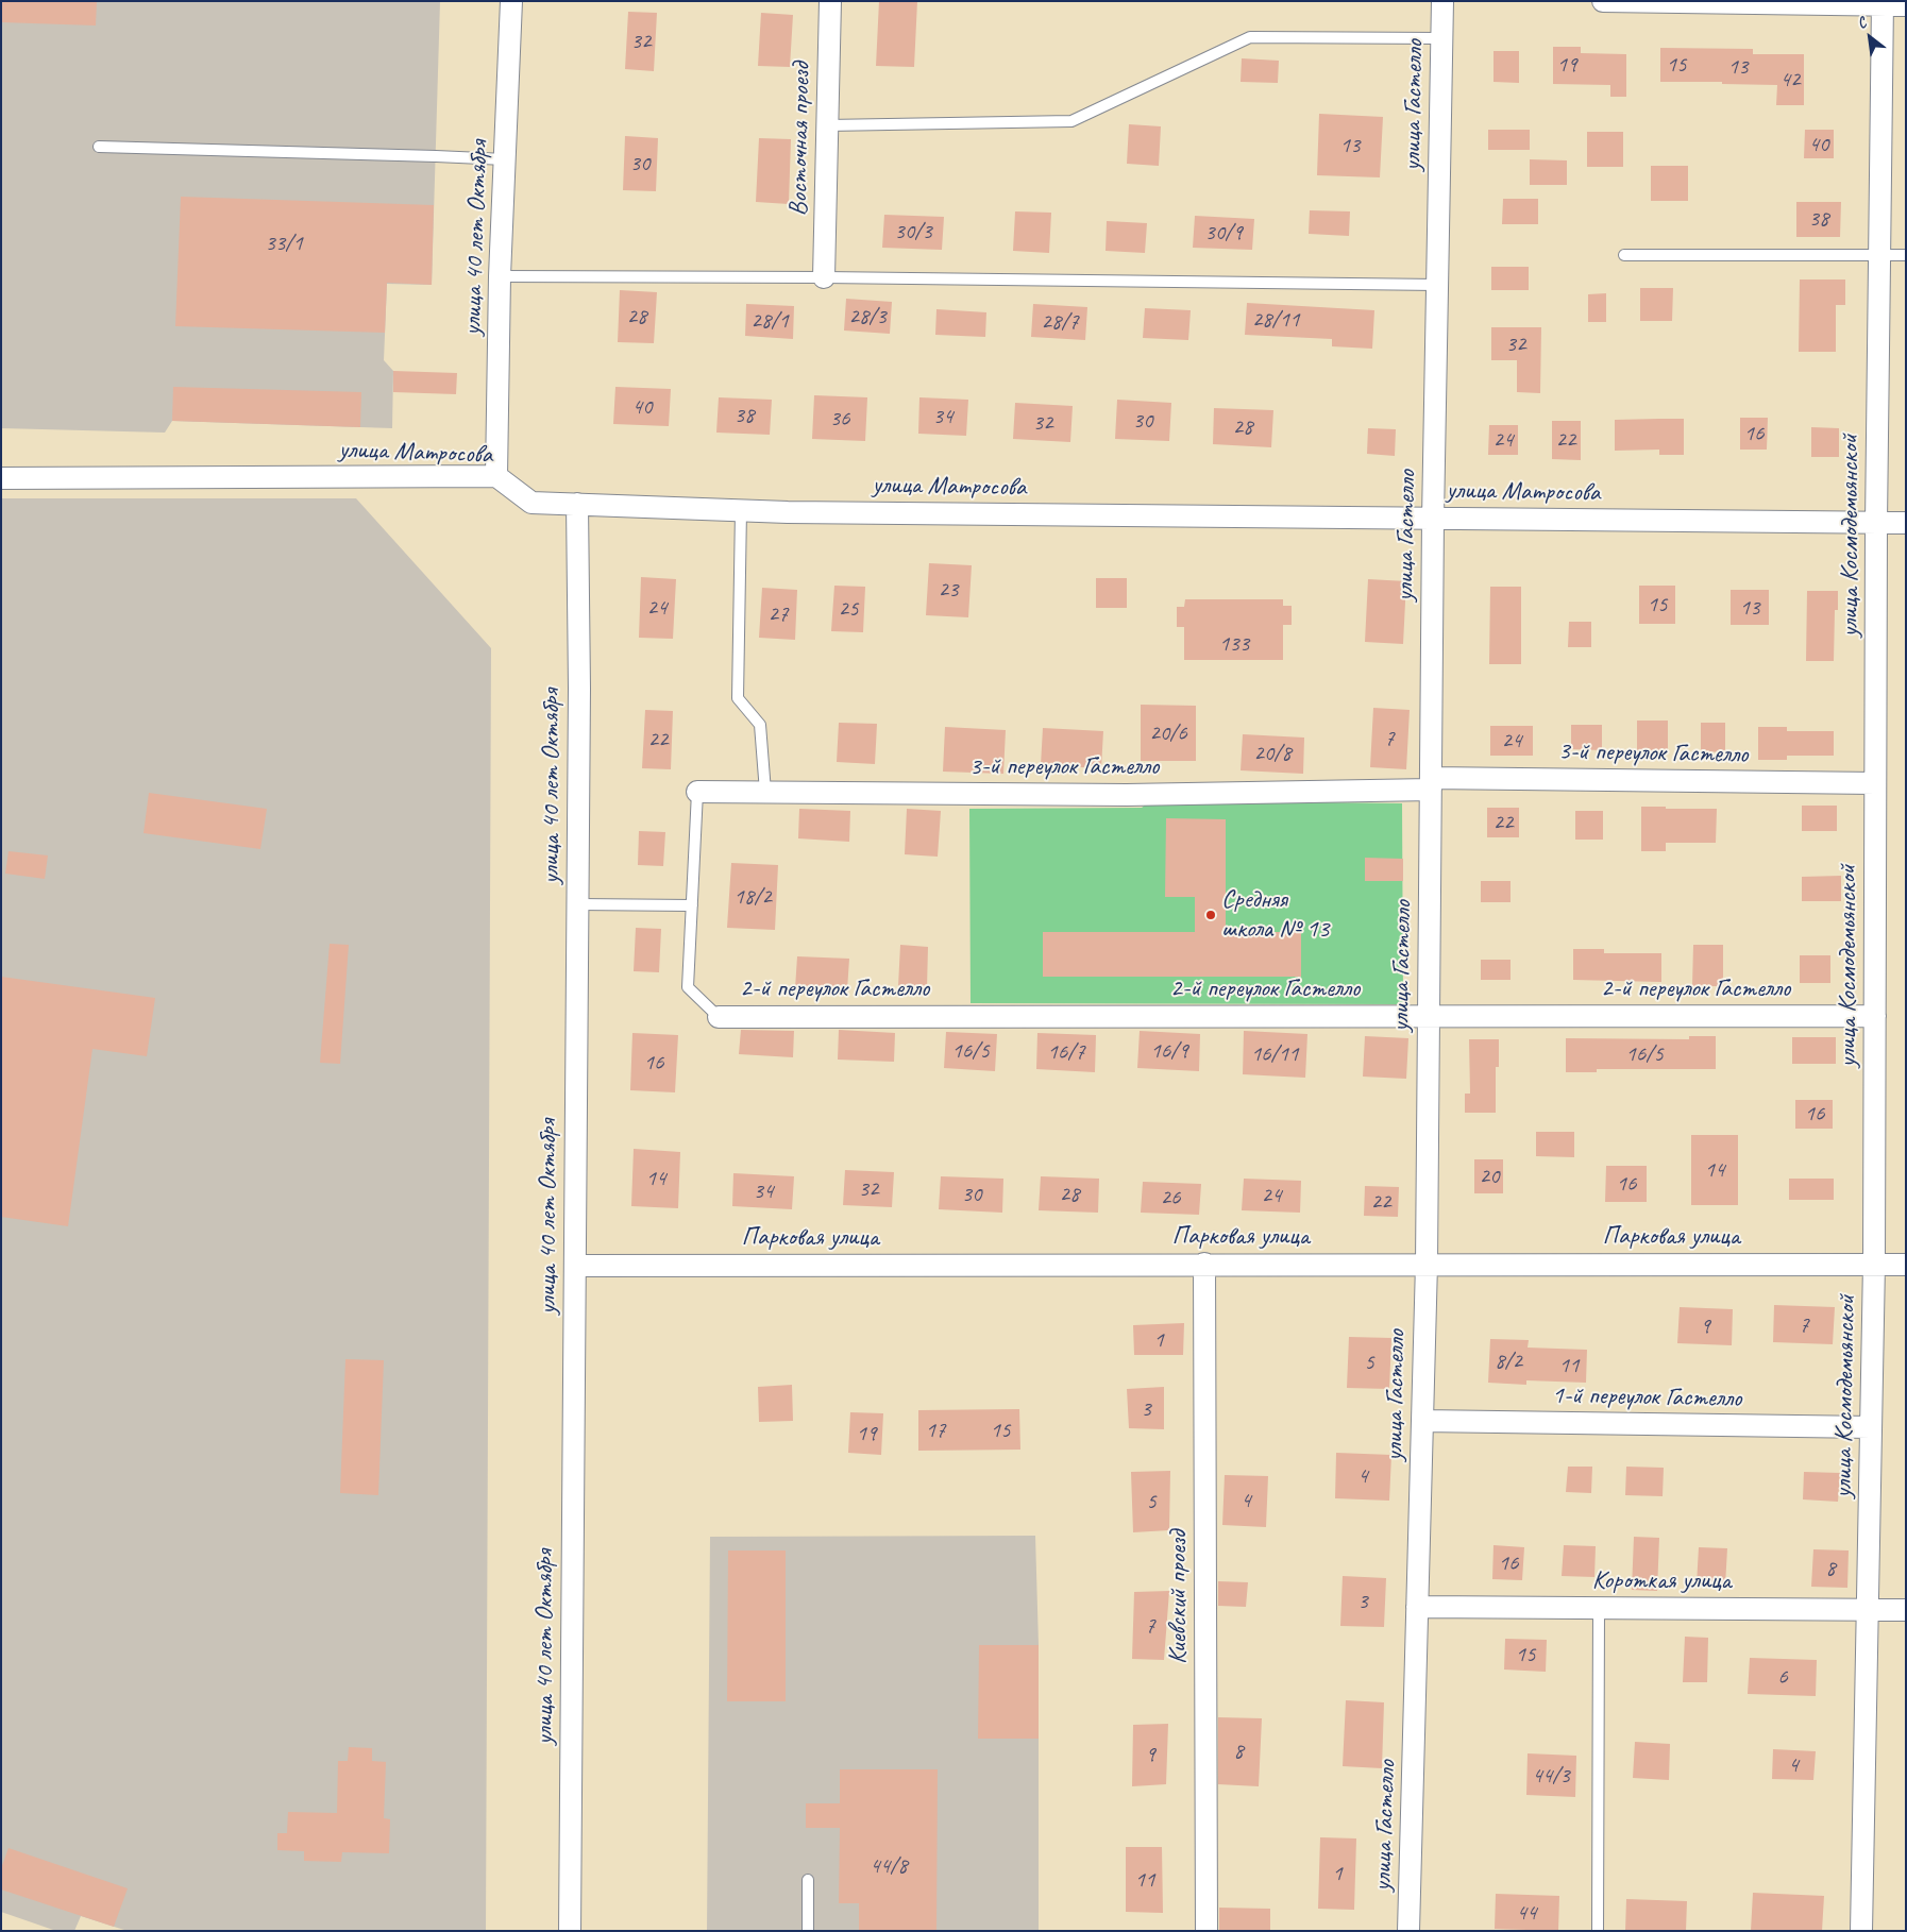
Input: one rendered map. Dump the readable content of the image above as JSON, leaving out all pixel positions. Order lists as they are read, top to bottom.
{
  "streets": {
    "street": [
      "улица Гастелло",
      "Восточная проезд",
      "улица 40 лет Октября",
      "улица Матросова",
      "улица Космодемьянской",
      "3-й переулок Гастелло",
      "2-й переулок Гастелло",
      "Парковая улица",
      "1-й переулок Гастелло",
      "Короткая улица",
      "Киевский проезд"
    ]
  },
  "crossings": [
    ["улица Гастелло", "улица Матросова"],
    ["улица Гастелло", "3-й переулок Гастелло"],
    ["улица Гастелло", "2-й переулок Гастелло"],
    ["улица Гастелло", "Парковая улица"],
    ["улица Гастелло", "1-й переулок Гастелло"],
    ["улица Гастелло", "Короткая улица"],
    ["улица 40 лет Октября", "улица Матросова"],
    ["улица 40 лет Октября", "Парковая улица"],
    ["улица Матросова", "улица Космодемьянской"],
    ["улица Космодемьянской", "3-й переулок Гастелло"],
    ["улица Космодемьянской", "2-й переулок Гастелло"],
    ["улица Космодемьянской", "Парковая улица"],
    ["улица Космодемьянской", "1-й переулок Гастелло"],
    ["улица Космодемьянской", "Короткая улица"],
    ["Парковая улица", "Киевский проезд"]
  ],
  "places": ["Средняя школа № 13"],
  "house_numbers": [
    "32",
    "19",
    "15",
    "13",
    "42",
    "40",
    "13",
    "30",
    "38",
    "30/3",
    "30/9",
    "33/1",
    "28",
    "28/3",
    "28/11",
    "28/1",
    "28/7",
    "32",
    "40",
    "38",
    "34",
    "36",
    "30",
    "32",
    "28",
    "16",
    "24",
    "22",
    "23",
    "15",
    "24",
    "13",
    "25",
    "27",
    "133",
    "20/6",
    "7",
    "22",
    "24",
    "20/8",
    "22",
    "18/2",
    "16/5",
    "16/9",
    "16/7",
    "16/11",
    "16/5",
    "16",
    "16",
    "14",
    "20",
    "14",
    "16",
    "32",
    "34",
    "30",
    "28",
    "24",
    "26",
    "22",
    "7",
    "9",
    "1",
    "8/2",
    "5",
    "11",
    "3",
    "17",
    "15",
    "19",
    "4",
    "4",
    "5",
    "16",
    "8",
    "3",
    "7",
    "15",
    "6",
    "8",
    "9",
    "4",
    "44/3",
    "44/8",
    "1",
    "11",
    "44"
  ],
  "north": "top left"
}
